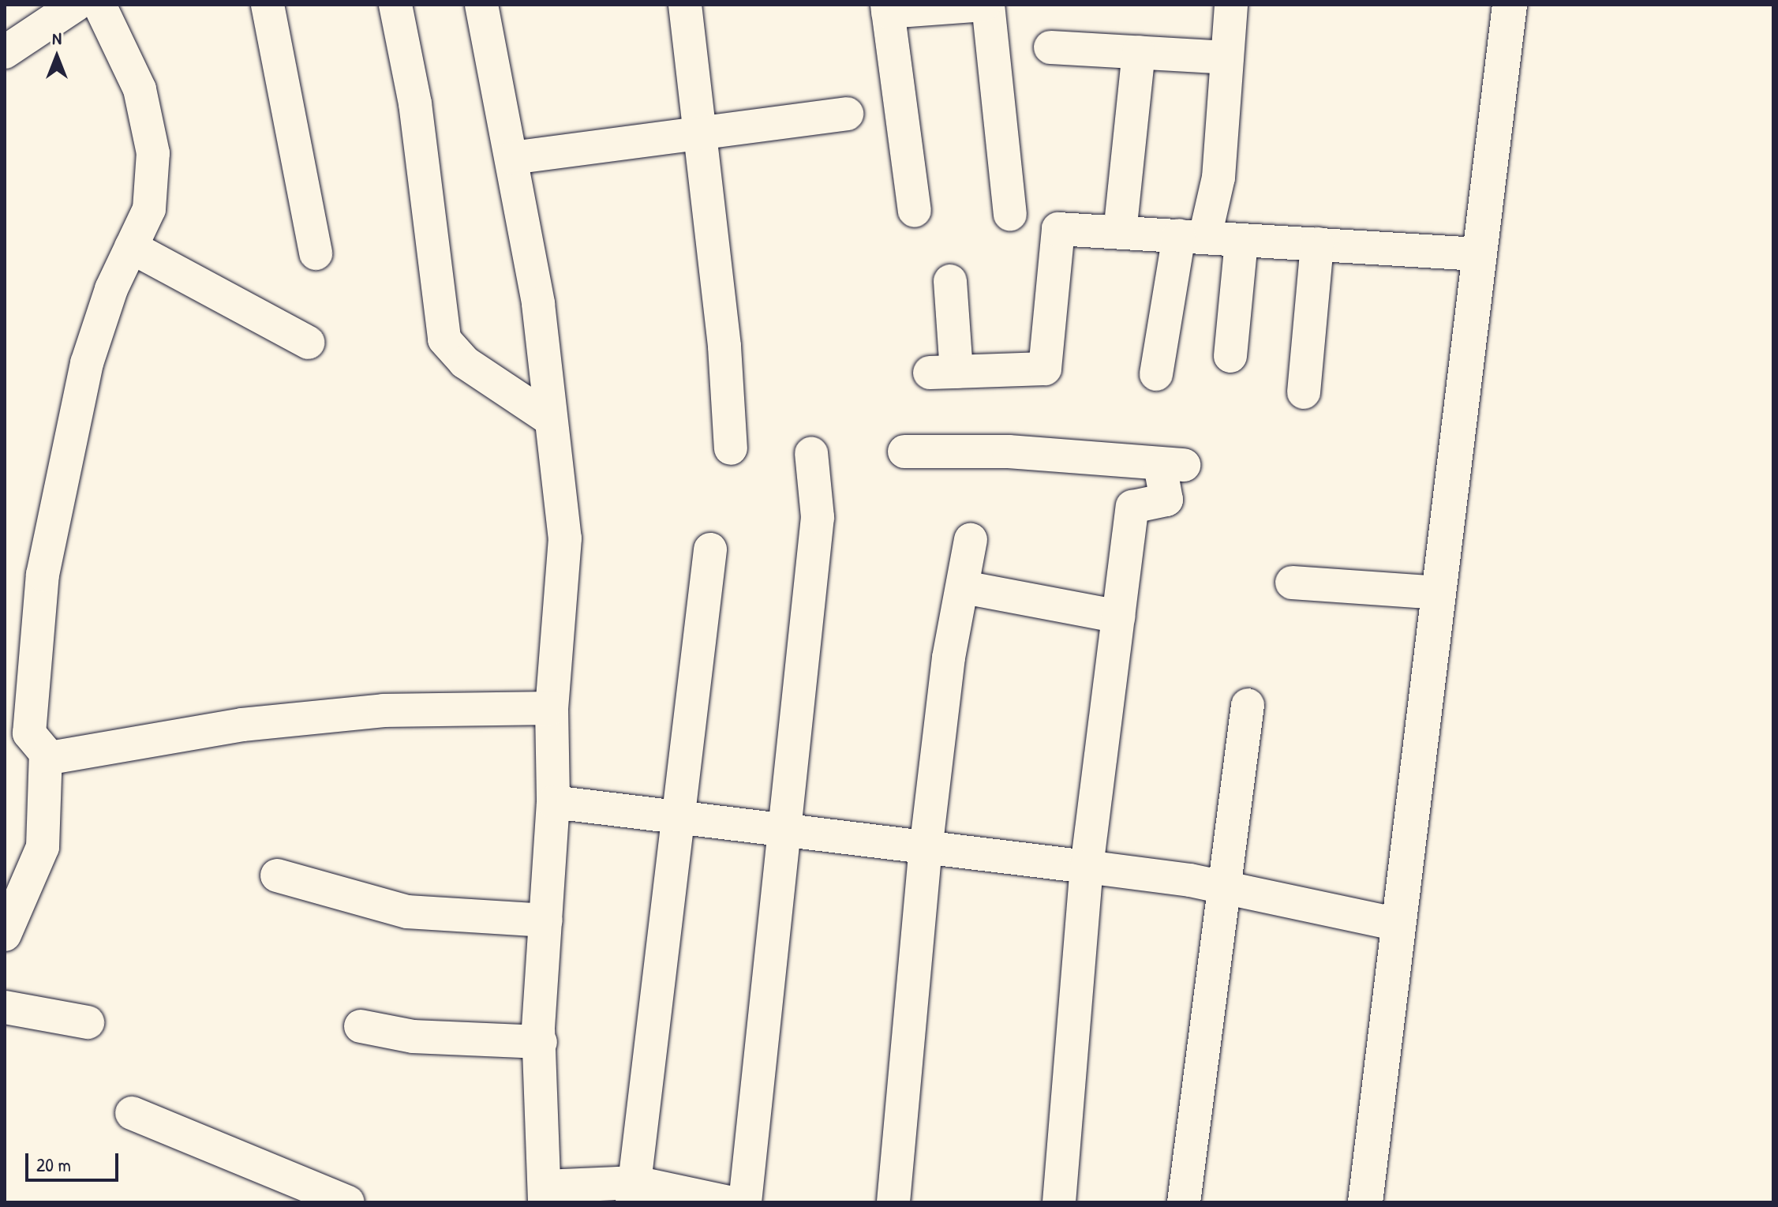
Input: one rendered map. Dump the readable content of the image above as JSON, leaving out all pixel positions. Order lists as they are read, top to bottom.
{
  "scale_bar": "20 m",
  "north": "top"
}
